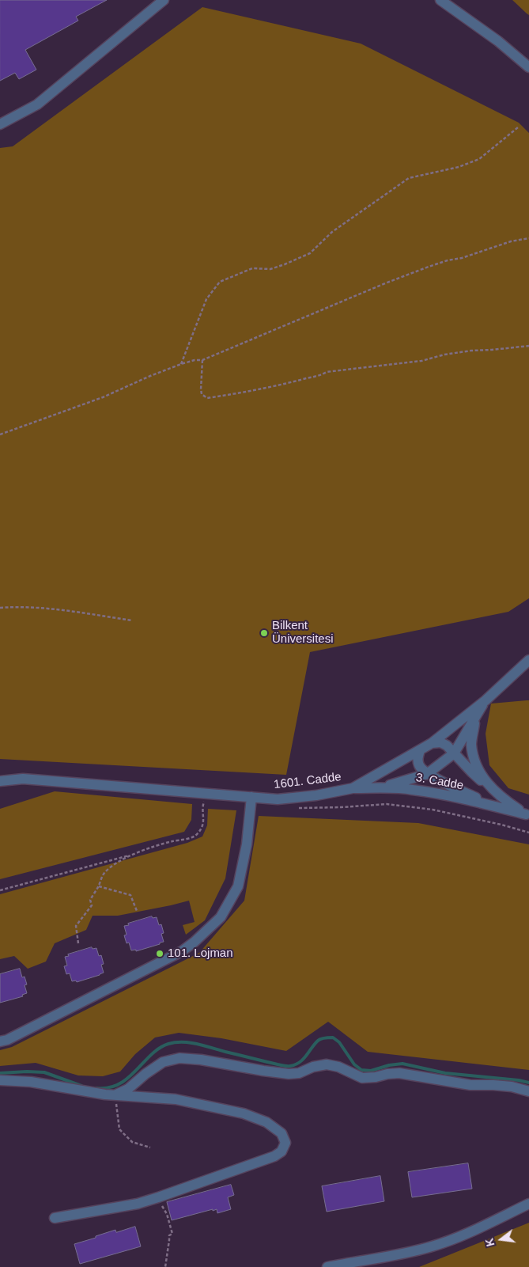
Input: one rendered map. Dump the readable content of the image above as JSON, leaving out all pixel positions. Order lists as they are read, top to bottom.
{
  "streets": {
    "street": ["1601. Cadde", "3. Cadde"]
  },
  "crossings": [
    ["1601. Cadde", "3. Cadde"]
  ],
  "places": ["Bilkent Üniversitesi", "101. Lojman"],
  "north": "left"
}
